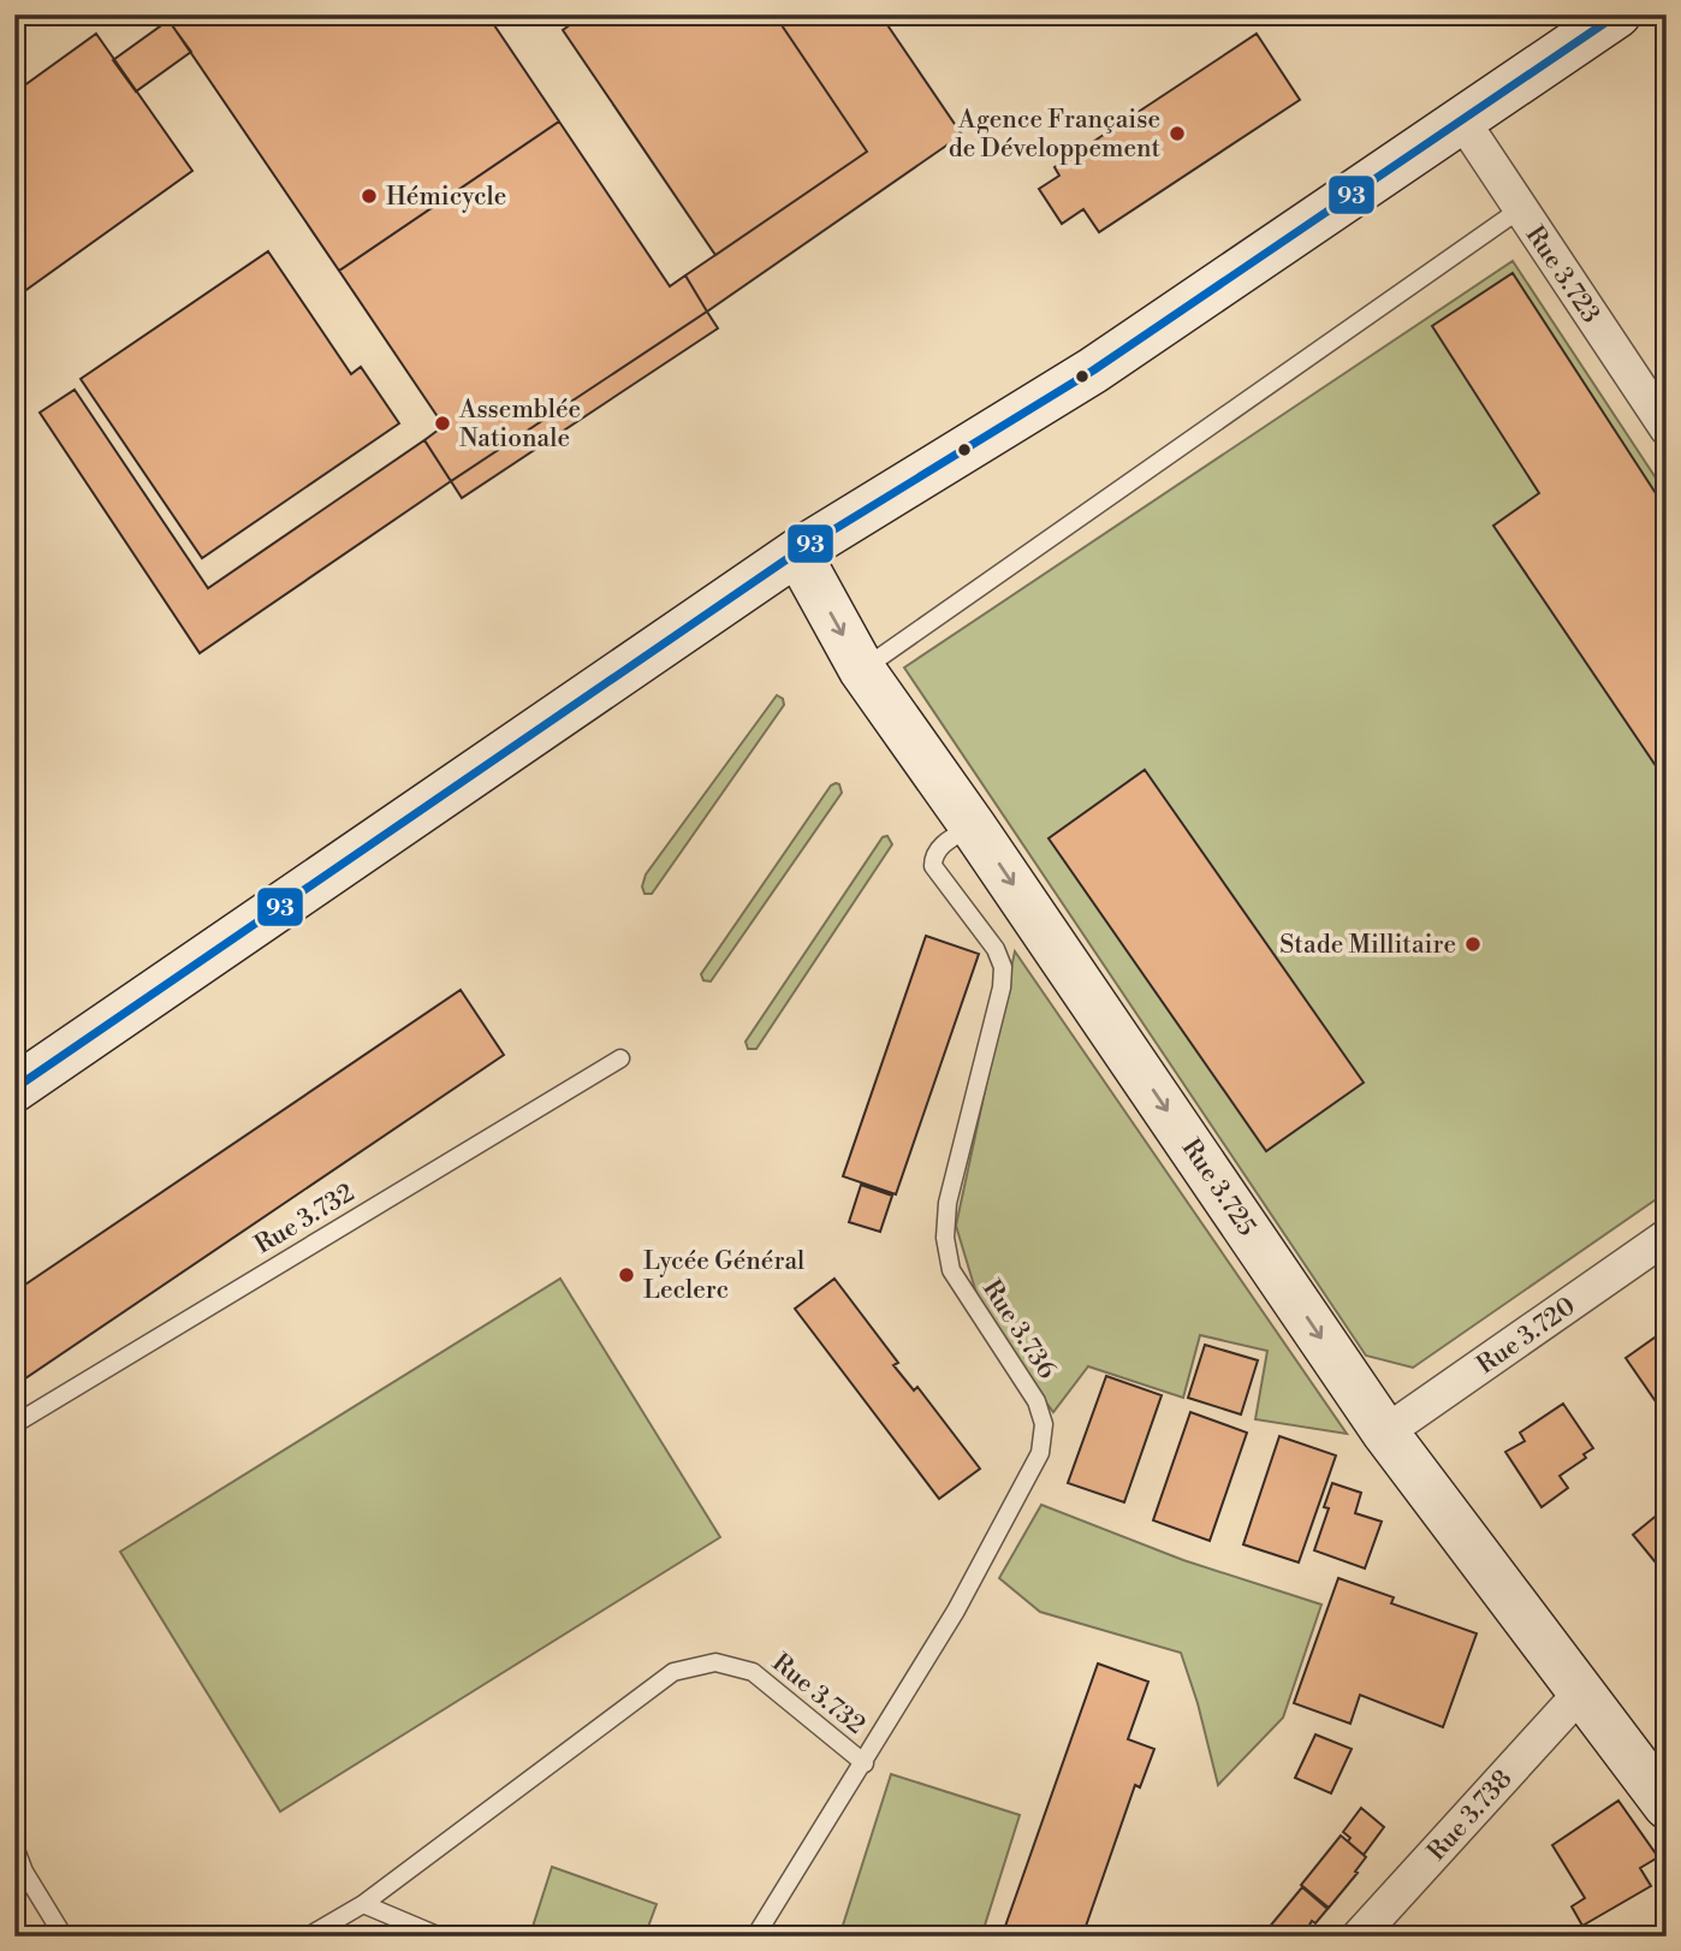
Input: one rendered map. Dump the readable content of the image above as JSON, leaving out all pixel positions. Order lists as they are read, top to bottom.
{
  "streets": {
    "main road": ["Rue 3.725"],
    "street": ["Rue 3.723", "Rue 3.720", "Rue 3.738"],
    "lane": ["Rue 3.732", "Rue 3.736"]
  },
  "crossings": [
    ["Rue 3.725", "Rue 3.736"],
    ["Rue 3.725", "Rue 3.720"],
    ["Rue 3.725", "Rue 3.738"],
    ["Rue 3.732", "Rue 3.736"]
  ],
  "one_way": ["Rue 3.725"],
  "places": [
    "Agence Française de Développement",
    "Hémicycle",
    "Assemblée Nationale",
    "Stade Millitaire",
    "Lycée Général Leclerc"
  ],
  "lines": ["transit line 93"]
}
